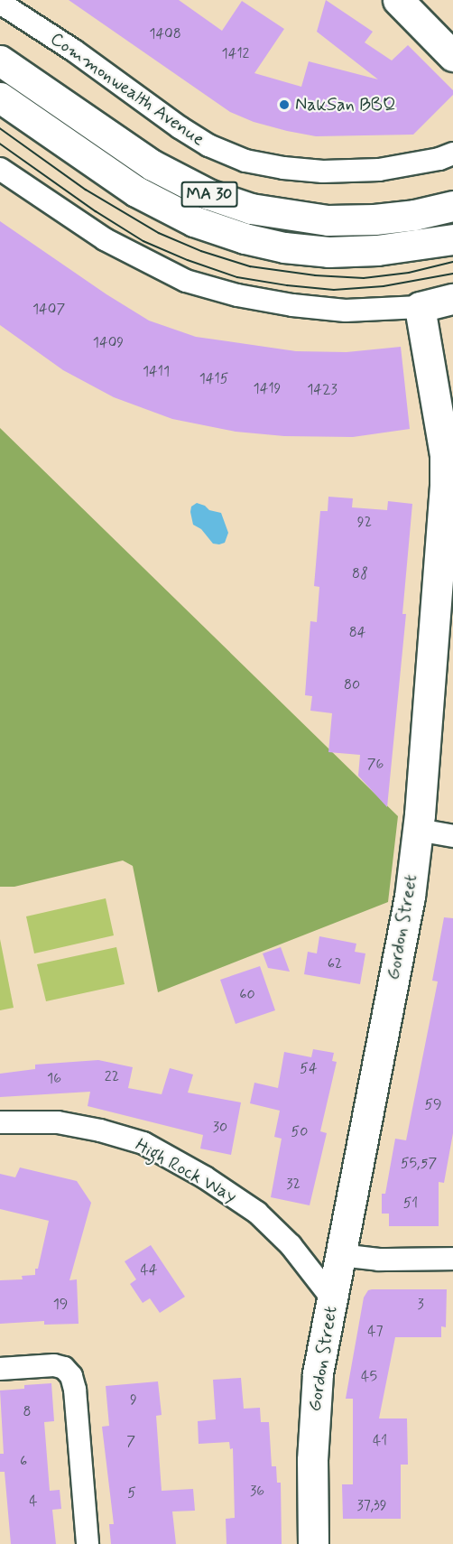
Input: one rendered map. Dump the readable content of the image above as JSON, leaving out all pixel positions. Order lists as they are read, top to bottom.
{
  "streets": {
    "street": [
      "Commonwealth Avenue",
      "MA 30",
      "Gordon Street",
      "High Rock Way"
    ]
  },
  "crossings": [
    ["Gordon Street", "High Rock Way"]
  ],
  "places": ["NakSan BBQ"],
  "house_numbers": [
    "1408",
    "1412",
    "1407",
    "1409",
    "1411",
    "1415",
    "1419",
    "1423",
    "92",
    "88",
    "84",
    "80",
    "76",
    "62",
    "60",
    "54",
    "22",
    "16",
    "59",
    "30",
    "50",
    "55,57",
    "32",
    "51",
    "44",
    "19",
    "3",
    "47",
    "45",
    "9",
    "8",
    "41",
    "7",
    "6",
    "36",
    "5",
    "4",
    "37,39"
  ]
}
